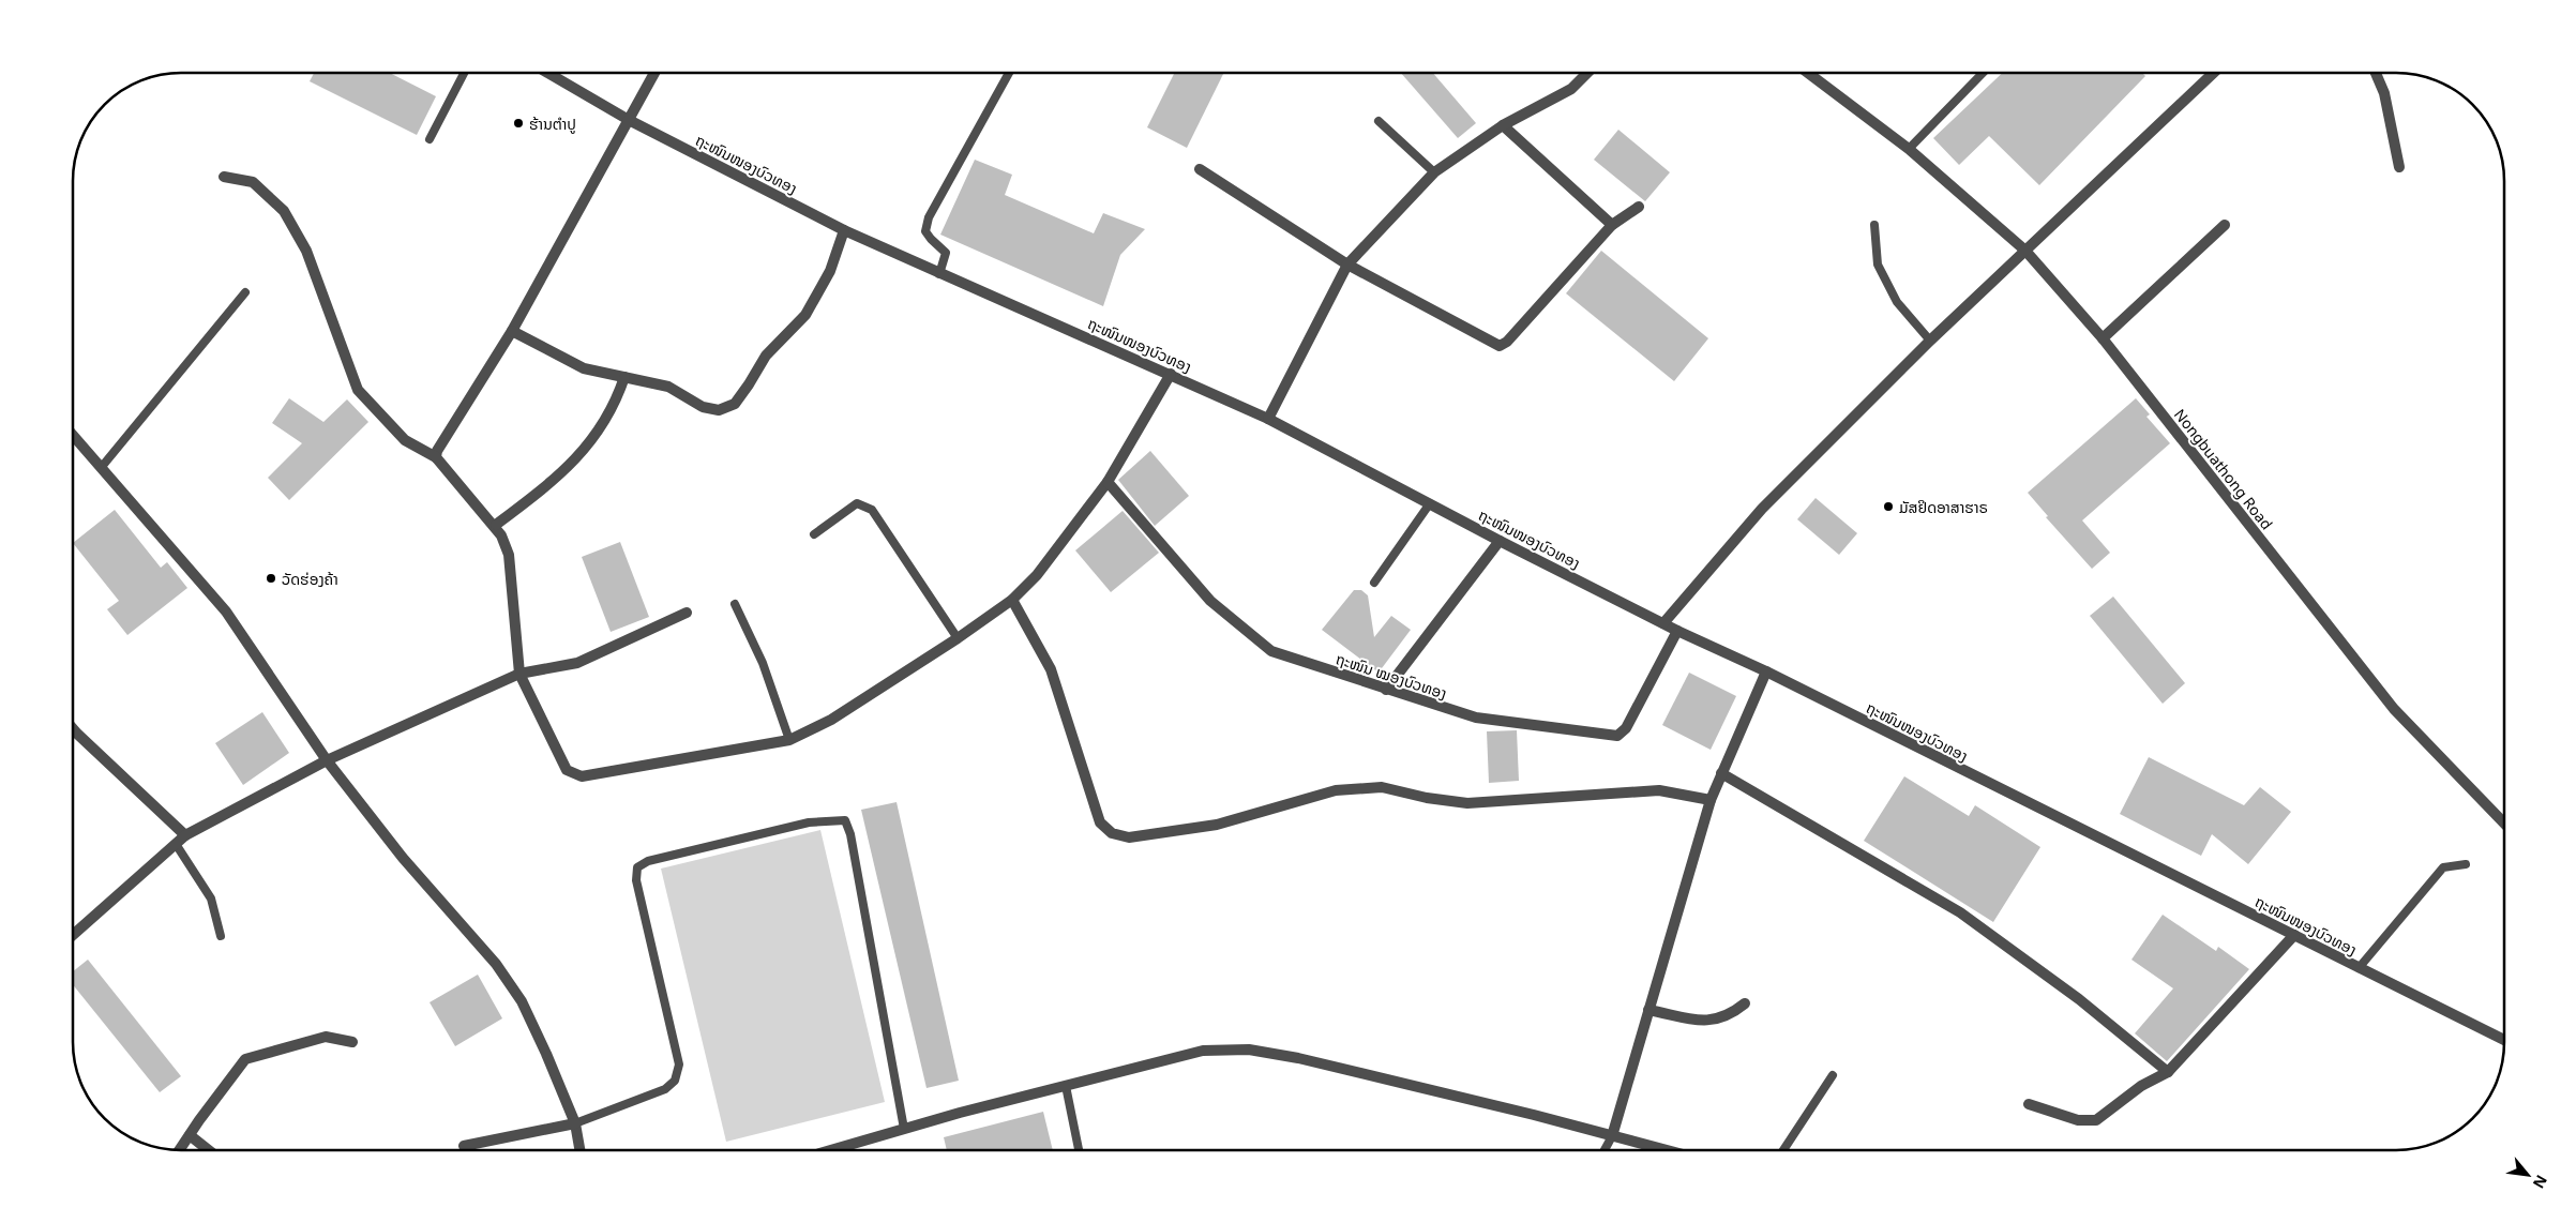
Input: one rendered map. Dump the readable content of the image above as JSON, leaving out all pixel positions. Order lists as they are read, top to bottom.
{
  "streets": {
    "street": ["ຖະໜົນໜອງບົວທອງ", "Nongbuathong Road", "ຖະໜົນ ໝອງບົວທອງ"]
  },
  "crossings": [
    ["ຖະໜົນໜອງບົວທອງ", "ຖະໜົນ ໝອງບົວທອງ"]
  ],
  "places": ["ຮ້ານຕຳປູ", "ມັສຢິດອາສາຮາຣ", "ວັດຮ່ອງຄ້າ"],
  "north": "bottom right"
}
